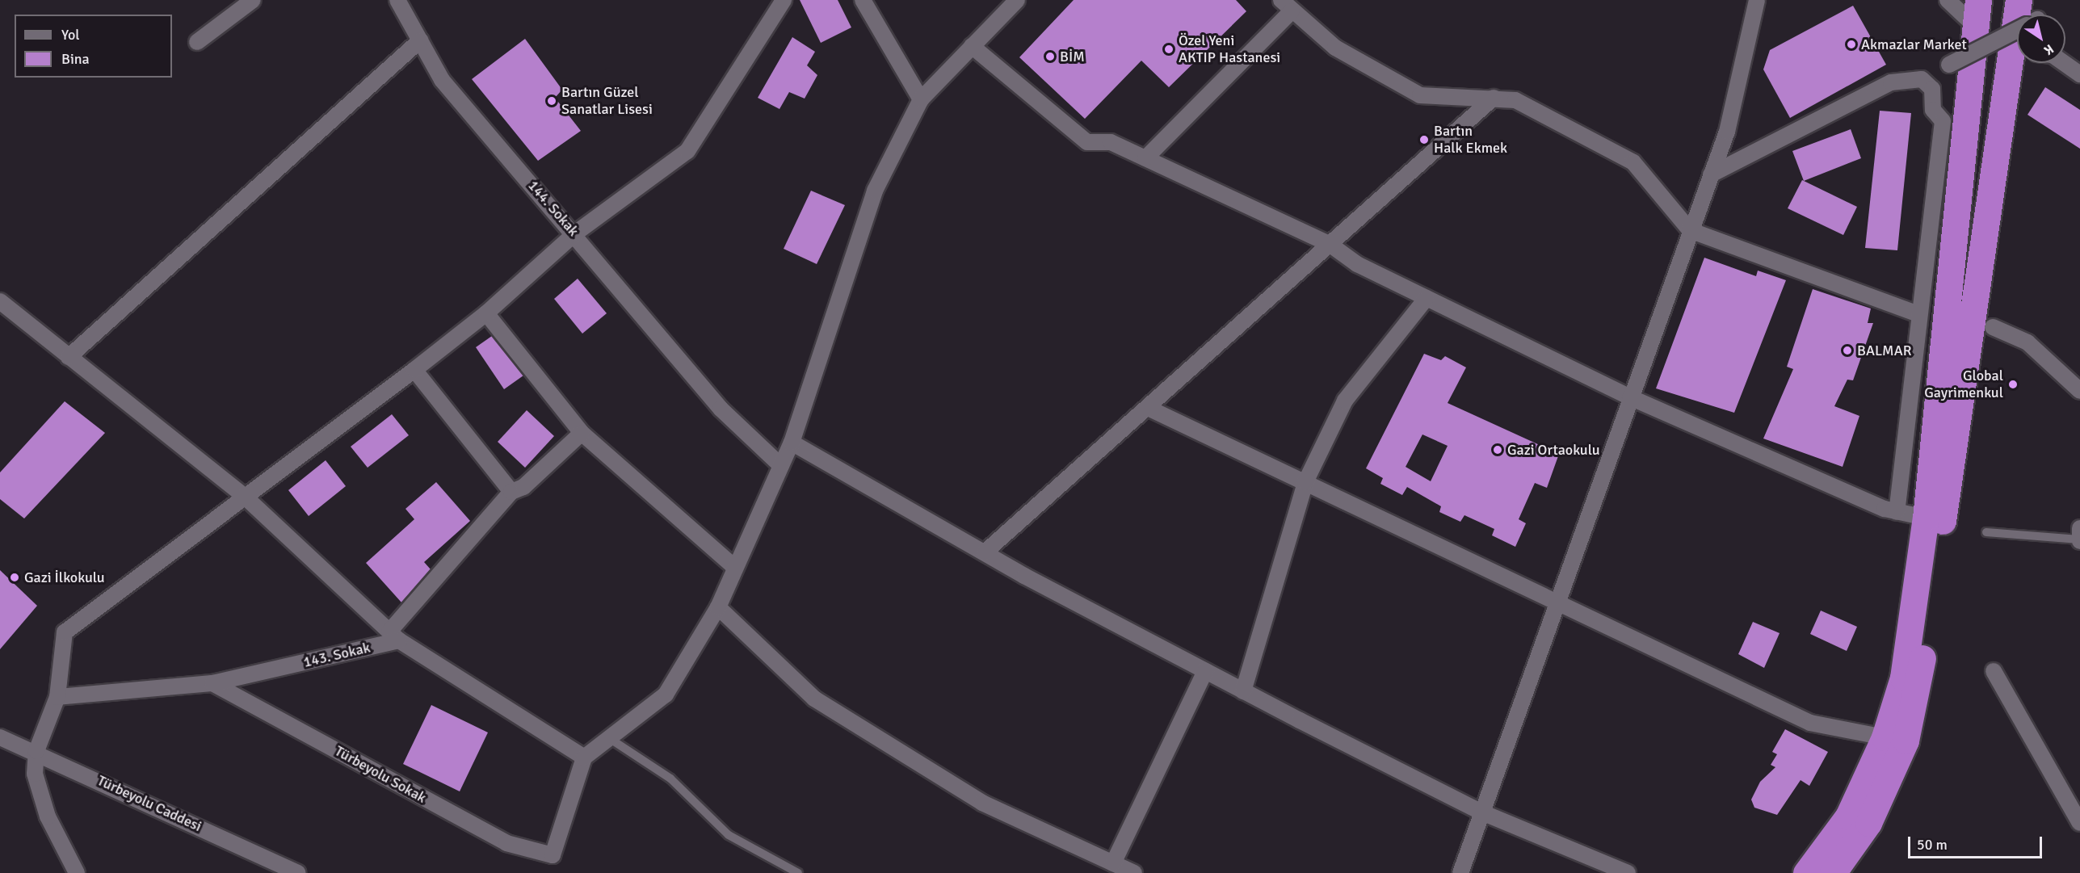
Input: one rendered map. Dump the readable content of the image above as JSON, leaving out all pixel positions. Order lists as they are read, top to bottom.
{
  "streets": {
    "street": [
      "144. Sokak",
      "143. Sokak",
      "Türbeyolu Sokak",
      "Türbeyolu Caddesi"
    ]
  },
  "crossings": [
    ["143. Sokak", "Türbeyolu Sokak"]
  ],
  "places": [
    "Akmazlar Market",
    "Özel Yeni AKTIP Hastanesi",
    "BİM",
    "Bartın Güzel Sanatlar Lisesi",
    "Bartın Halk Ekmek",
    "BALMAR",
    "Global Gayrimenkul",
    "Gazi Ortaokulu",
    "Gazi İlkokulu"
  ],
  "legend": ["Yol", "Bina"],
  "scale_bar": "50 m",
  "north": "bottom right"
}
